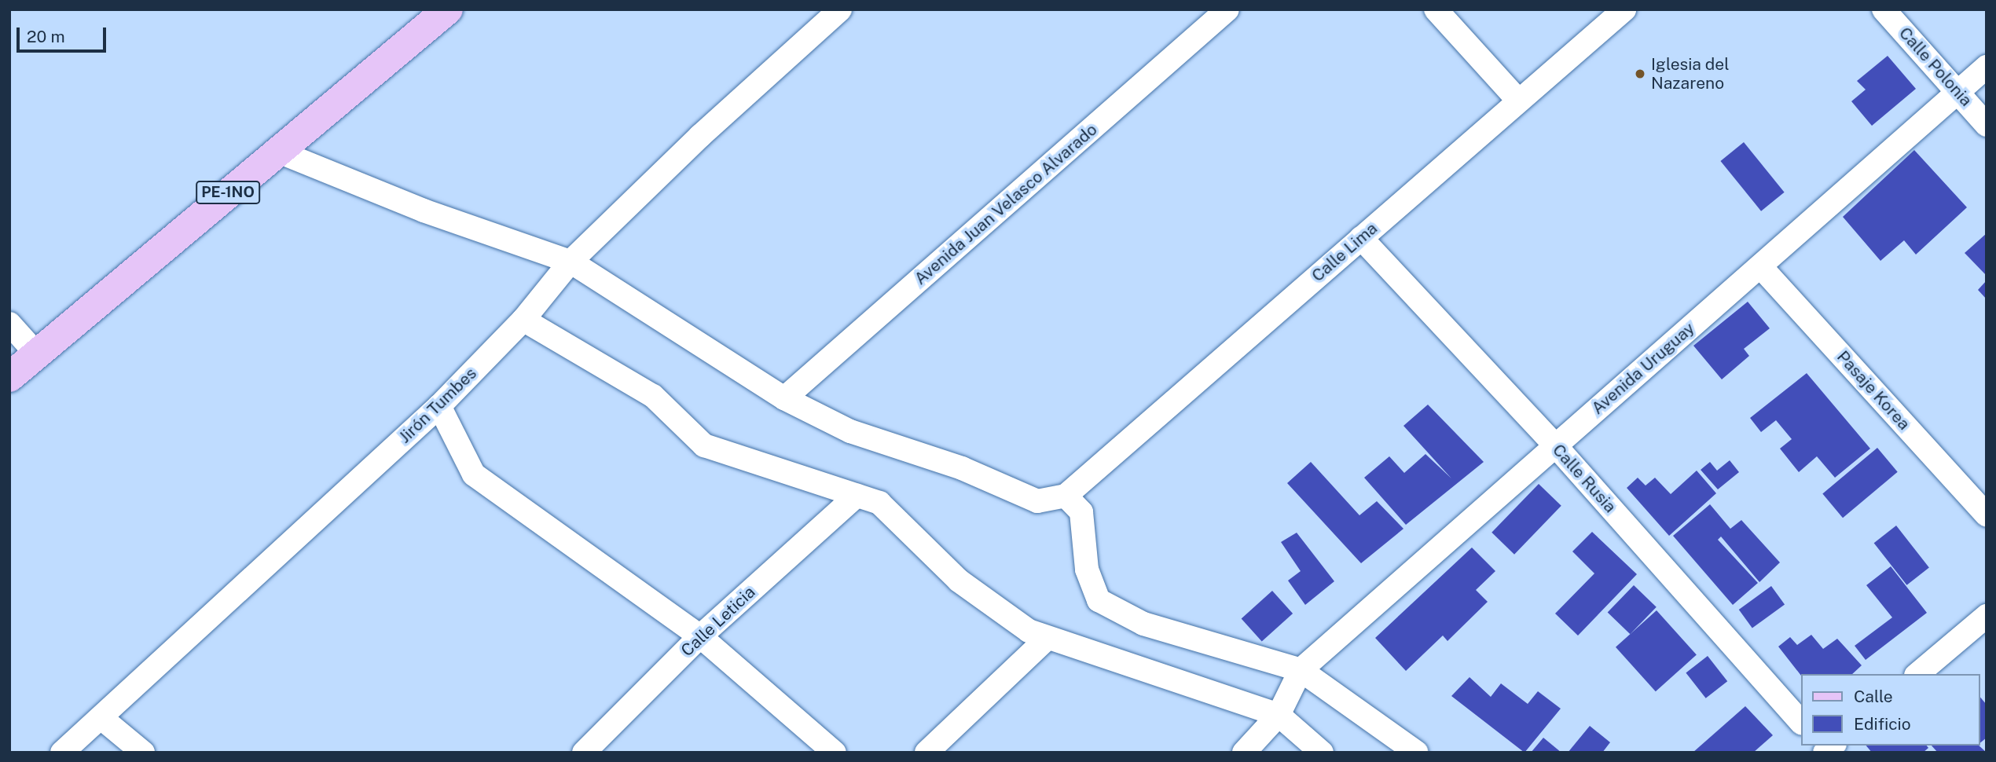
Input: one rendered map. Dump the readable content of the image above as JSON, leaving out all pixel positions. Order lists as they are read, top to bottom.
{
  "streets": {
    "main road": ["PE-1NO"],
    "street": [
      "Calle Polonia",
      "Avenida Juan Velasco Alvarado",
      "Calle Lima",
      "Avenida Uruguay",
      "Pasaje Korea",
      "Jirón Tumbes",
      "Calle Rusia",
      "Calle Leticia"
    ]
  },
  "crossings": [
    ["Calle Polonia", "Avenida Uruguay"],
    ["Calle Lima", "Calle Rusia"],
    ["Avenida Uruguay", "Pasaje Korea"],
    ["Avenida Uruguay", "Calle Rusia"]
  ],
  "places": ["Iglesia del Nazareno"],
  "legend": ["Calle", "Edificio"],
  "scale_bar": "20 m"
}
